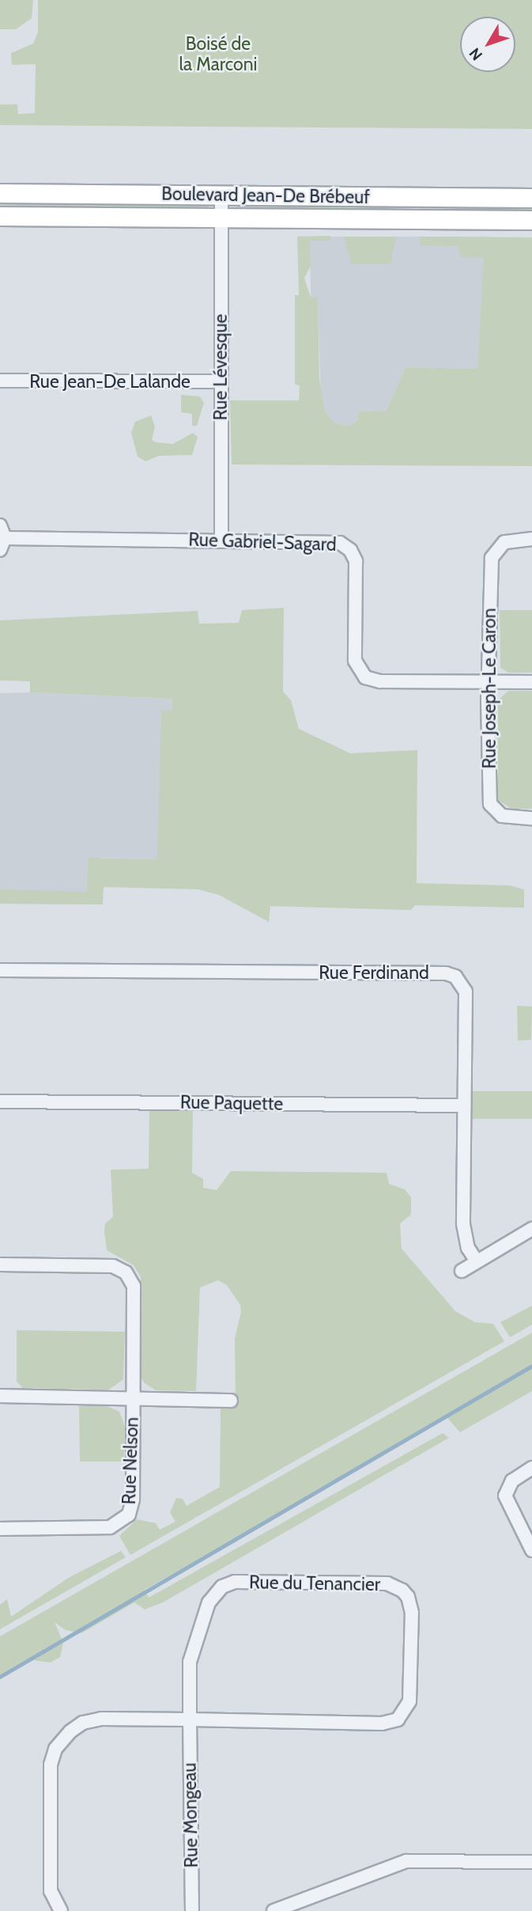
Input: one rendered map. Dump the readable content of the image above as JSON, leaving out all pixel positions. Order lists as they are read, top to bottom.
{
  "streets": {
    "main road": ["Boulevard Jean-De Brébeuf"],
    "street": [
      "Rue Lévesque",
      "Rue Jean-De Lalande",
      "Rue Gabriel-Sagard",
      "Rue Joseph-Le Caron",
      "Rue Ferdinand",
      "Rue Paquette",
      "Rue Nelson",
      "Rue du Tenancier",
      "Rue Mongeau"
    ]
  },
  "crossings": [
    ["Boulevard Jean-De Brébeuf", "Rue Lévesque"],
    ["Rue Lévesque", "Rue Jean-De Lalande"],
    ["Rue Lévesque", "Rue Gabriel-Sagard"],
    ["Rue Gabriel-Sagard", "Rue Joseph-Le Caron"],
    ["Rue Ferdinand", "Rue Paquette"],
    ["Rue du Tenancier", "Rue Mongeau"]
  ],
  "parks": ["Boisé de la Marconi"],
  "north": "bottom left"
}
